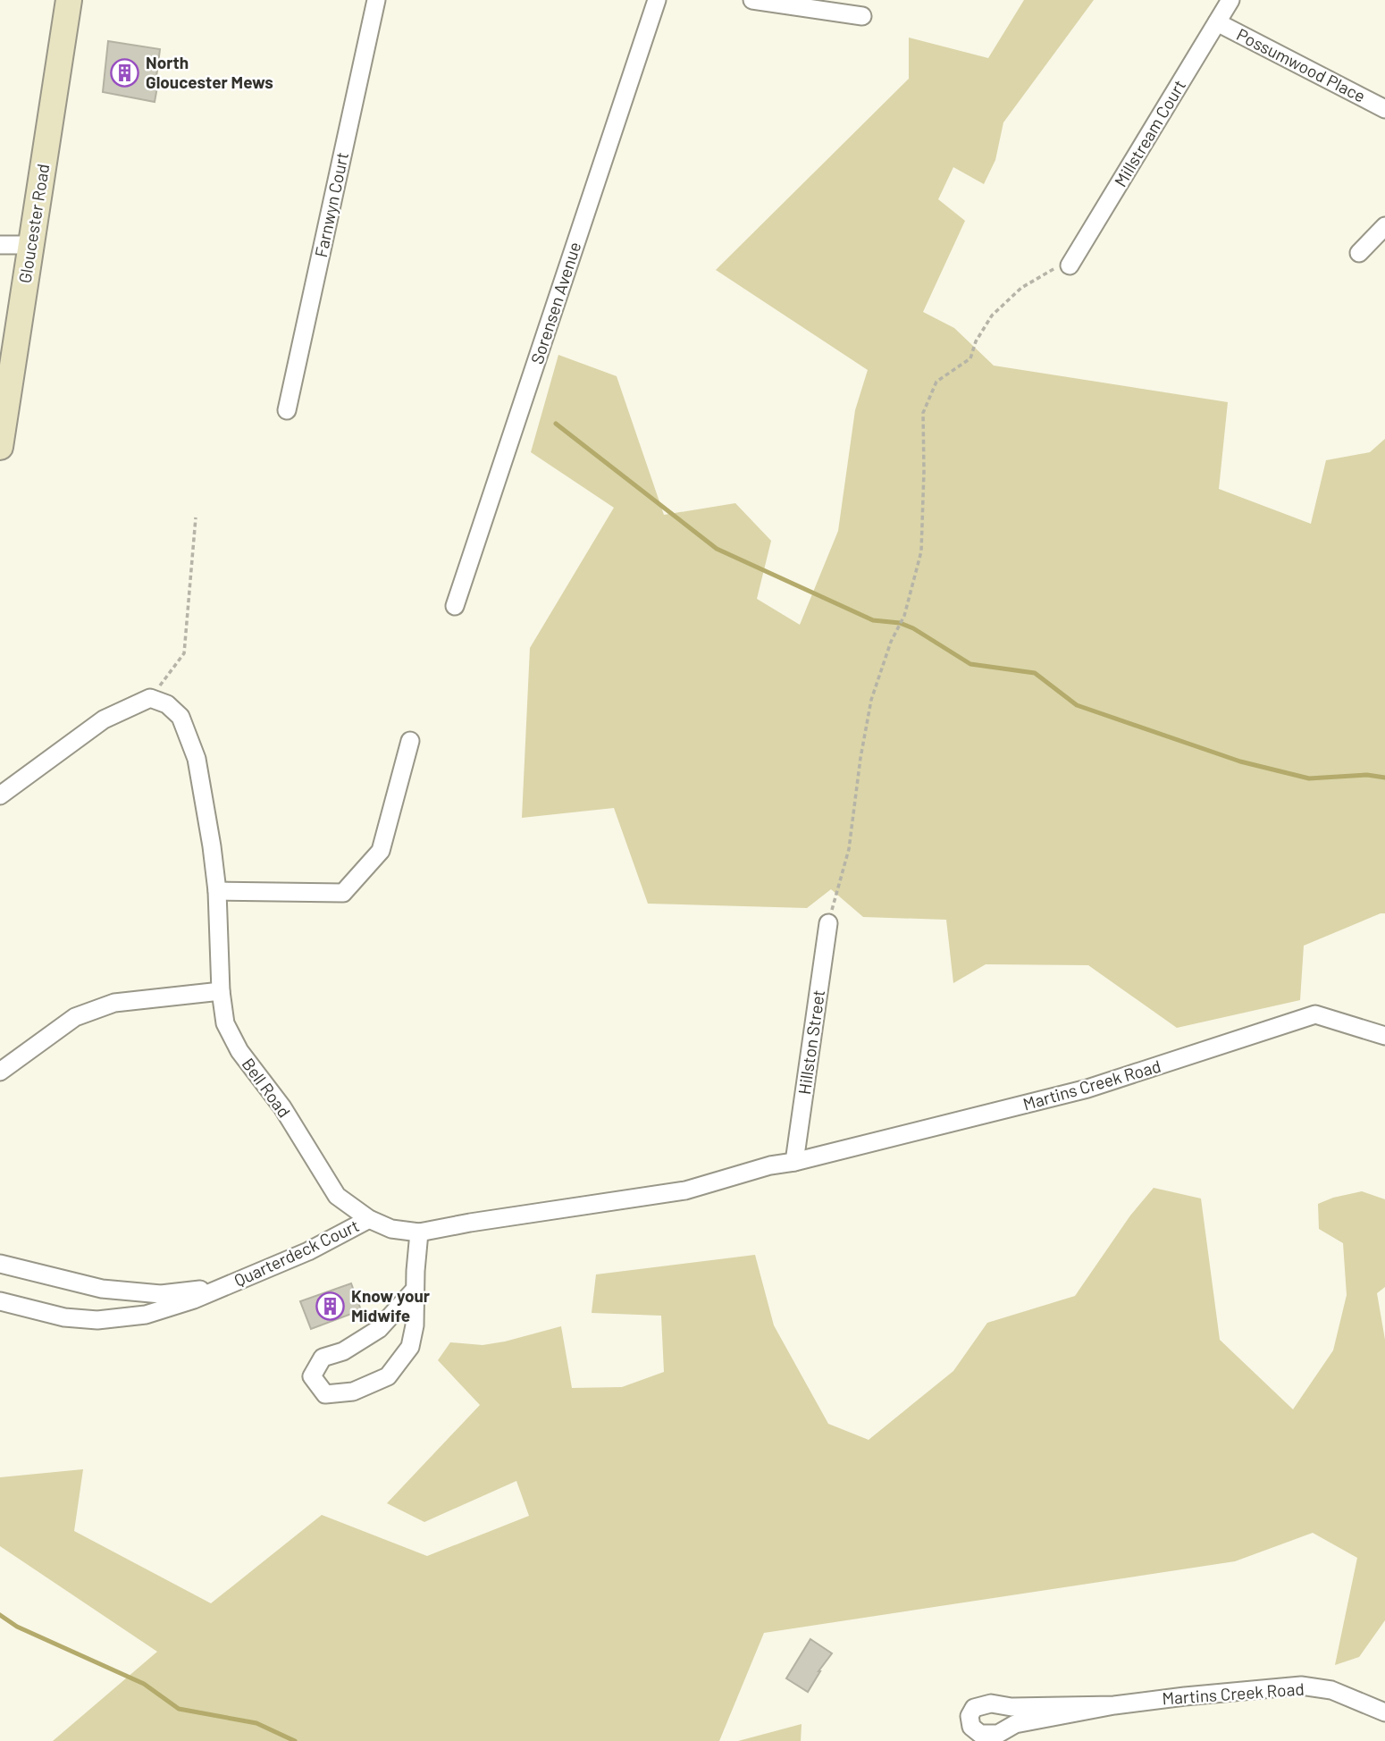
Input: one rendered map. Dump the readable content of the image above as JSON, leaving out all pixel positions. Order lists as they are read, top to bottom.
{
  "streets": {
    "main road": ["Gloucester Road"],
    "street": [
      "Possumwood Place",
      "Millstream Court",
      "Farnwyn Court",
      "Sorensen Avenue",
      "Hillston Street",
      "Martins Creek Road",
      "Bell Road",
      "Quarterdeck Court"
    ]
  },
  "crossings": [
    ["Possumwood Place", "Millstream Court"],
    ["Hillston Street", "Martins Creek Road"],
    ["Hillston Street", "Bell Road"],
    ["Martins Creek Road", "Bell Road"],
    ["Bell Road", "Quarterdeck Court"]
  ],
  "places": {
    "building": ["North Gloucester Mews", "Know your Midwife"]
  }
}
